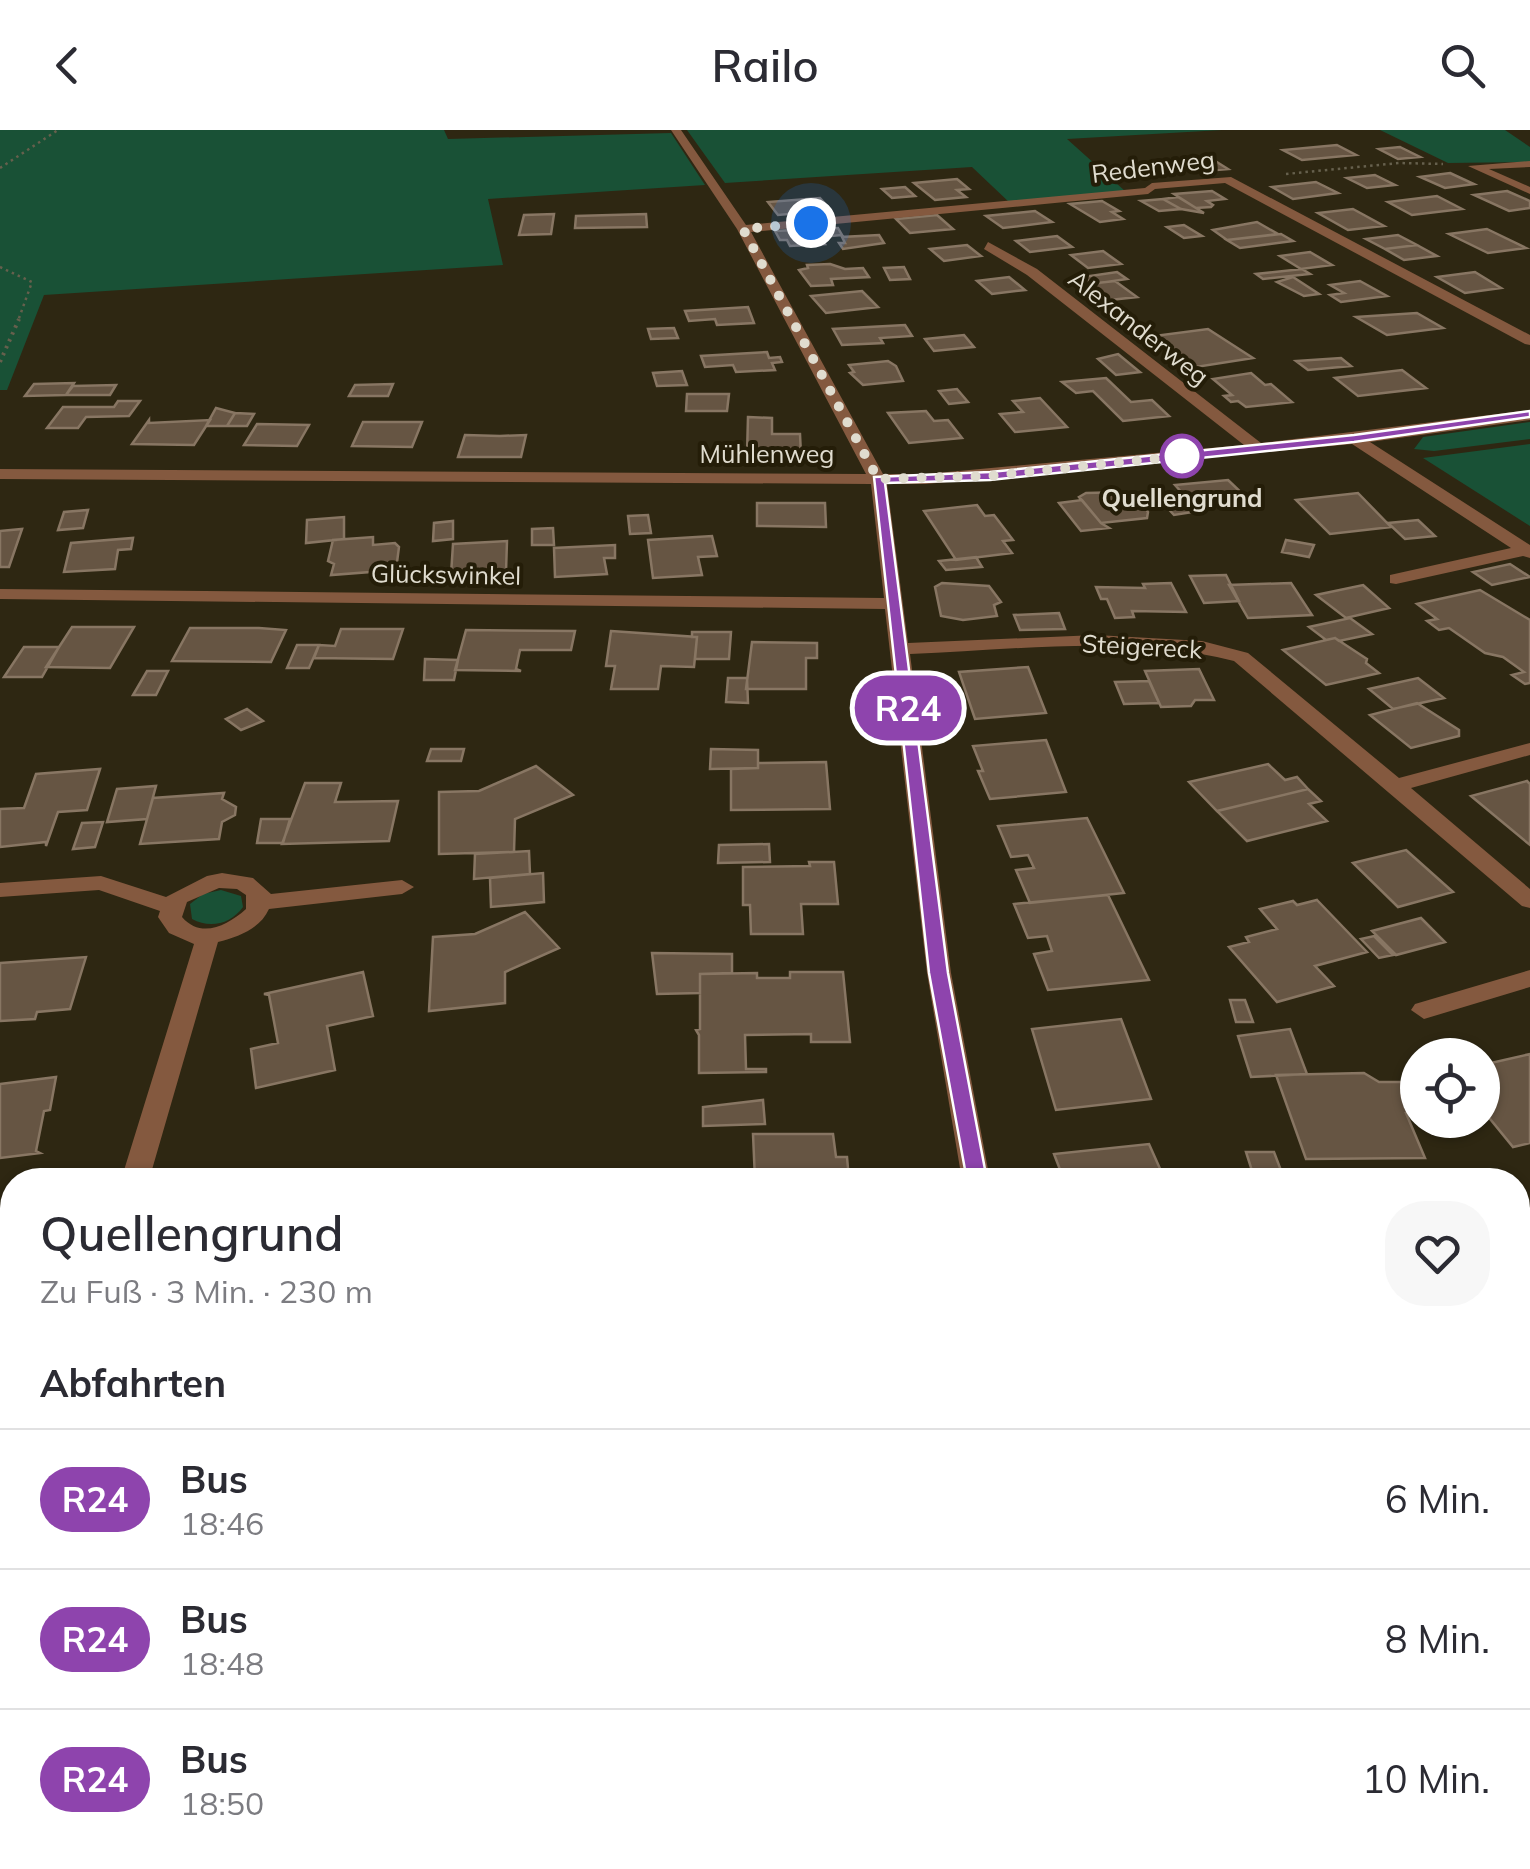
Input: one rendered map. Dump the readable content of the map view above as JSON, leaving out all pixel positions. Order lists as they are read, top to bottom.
{
  "streets": {
    "street": [
      "Redenweg",
      "Alexanderweg",
      "Mühlenweg",
      "Glückswinkel",
      "Steigereck"
    ]
  },
  "crossings": [
    ["Alexanderweg", "Mühlenweg"]
  ],
  "places": ["Quellengrund"],
  "lines": ["bus line R24"],
  "page": {
    "header": "Railo",
    "on_map": "R24",
    "heading": [
      ["Quellengrund", "Zu Fuß · 3 Min. · 230 m"],
      "Abfahrten"
    ],
    "list": [
      {
        "mark": "R24",
        "name": "Bus",
        "note": "18:46",
        "value": "6 Min."
      },
      {
        "mark": "R24",
        "name": "Bus",
        "note": "18:48",
        "value": "8 Min."
      },
      {
        "mark": "R24",
        "name": "Bus",
        "note": "18:50",
        "value": "10 Min."
      }
    ]
  }
}
